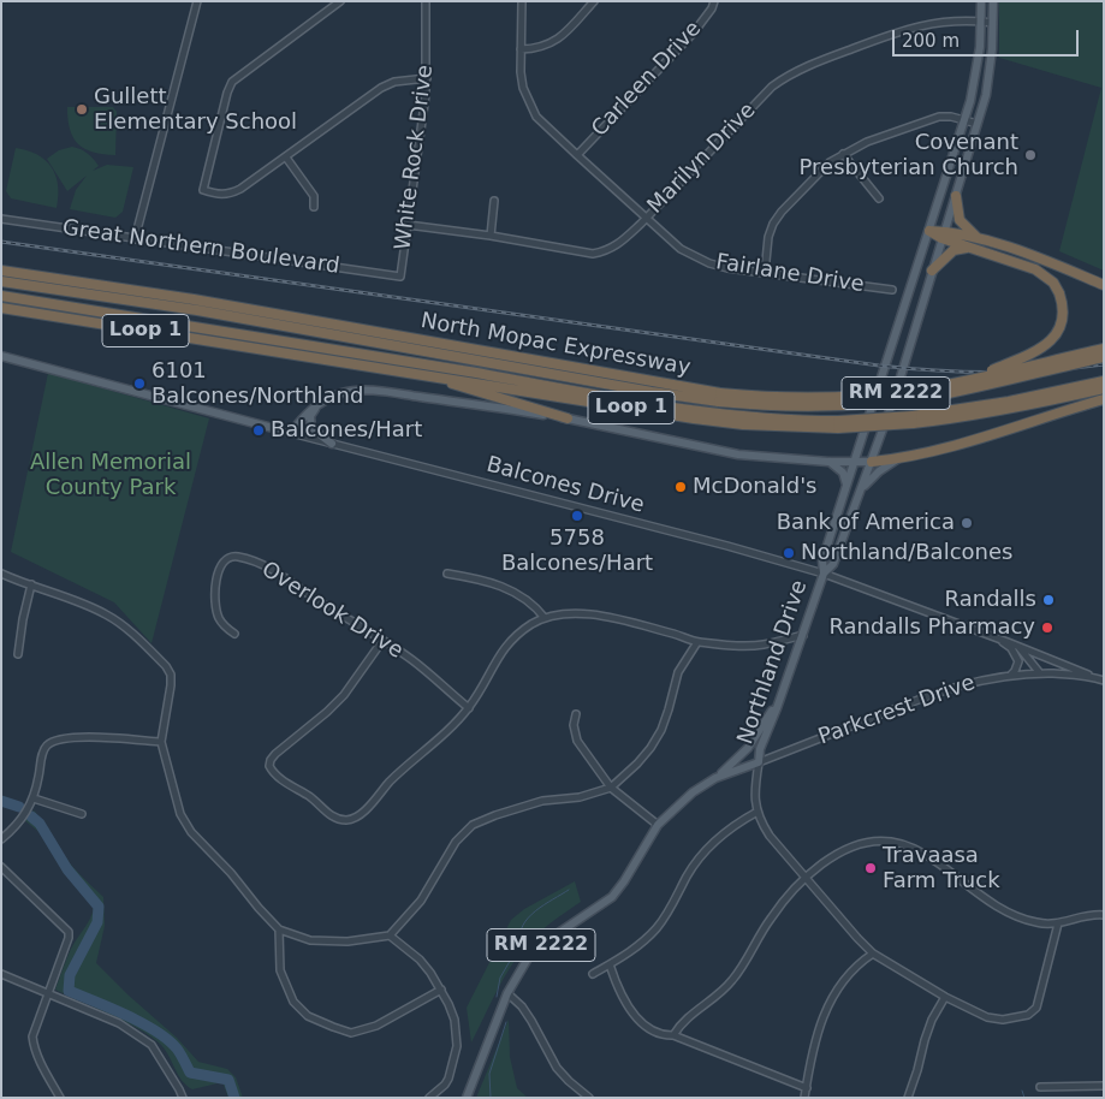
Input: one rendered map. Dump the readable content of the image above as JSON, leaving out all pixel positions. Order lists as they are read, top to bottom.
{
  "streets": {
    "highway": ["Loop 1", "North Mopac Expressway"],
    "main road": ["RM 2222", "Balcones Drive", "Northland Drive"],
    "street": [
      "Carleen Drive",
      "White Rock Drive",
      "Marilyn Drive",
      "Great Northern Boulevard",
      "Fairlane Drive",
      "Overlook Drive",
      "Parkcrest Drive"
    ]
  },
  "crossings": [
    ["Carleen Drive", "Fairlane Drive"],
    ["White Rock Drive", "Marilyn Drive"],
    ["White Rock Drive", "Great Northern Boulevard"],
    ["Marilyn Drive", "Fairlane Drive"],
    ["Marilyn Drive", "Northland Drive"],
    ["RM 2222", "Northland Drive"],
    ["RM 2222", "Parkcrest Drive"],
    ["Balcones Drive", "Northland Drive"],
    ["Balcones Drive", "Parkcrest Drive"],
    ["Northland Drive", "Parkcrest Drive"]
  ],
  "parks": ["Allen Memorial County Park"],
  "places": [
    "Gullett Elementary School",
    "Covenant Presbyterian Church",
    "6101 Balcones/Northland",
    "Balcones/Hart",
    "McDonald's",
    "5758 Balcones/Hart",
    "Bank of America",
    "Northland/Balcones",
    "Randalls",
    "Randalls Pharmacy",
    "Travaasa Farm Truck"
  ],
  "scale_bar": "200 m"
}
